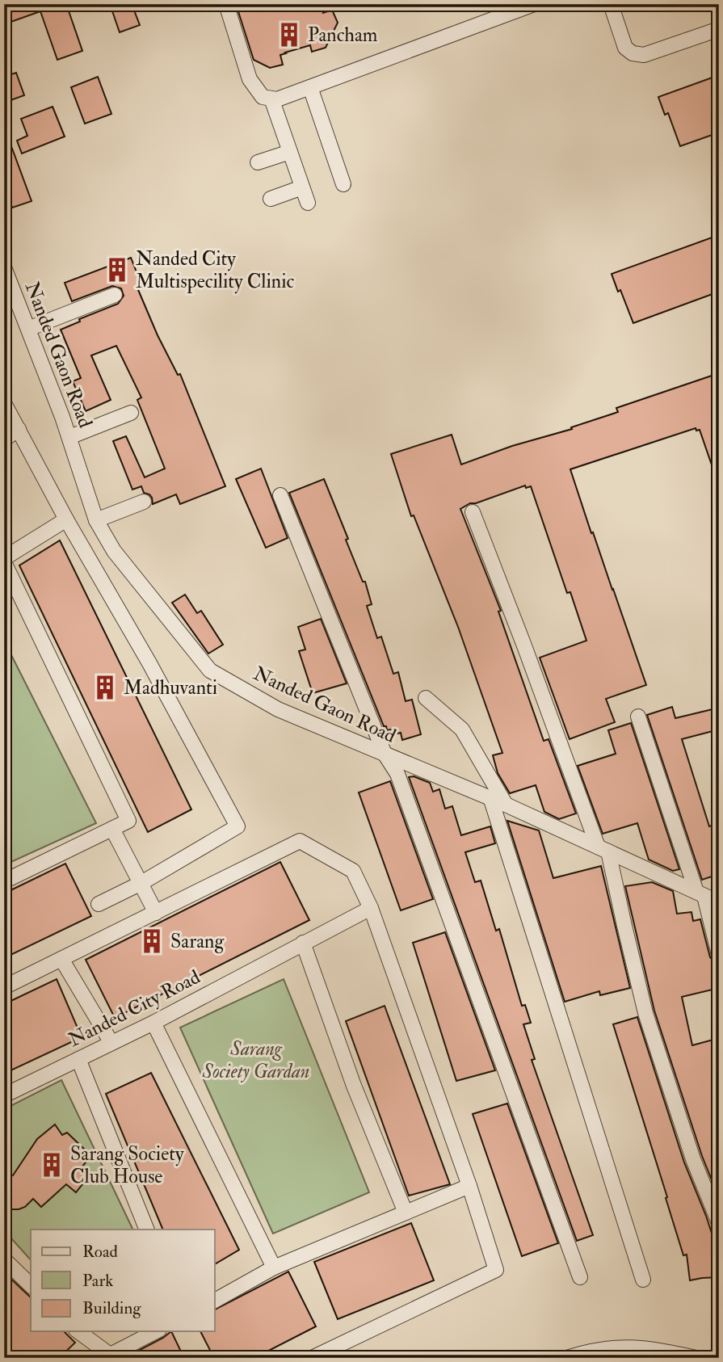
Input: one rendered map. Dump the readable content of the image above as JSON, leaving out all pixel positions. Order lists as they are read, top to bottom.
{
  "streets": {
    "street": ["Nanded Gaon Road", "Nanded City Road"]
  },
  "parks": ["Sarang Society Gardan"],
  "places": {
    "building": [
      "Pancham",
      "Nanded City Multispecility Clinic",
      "Madhuvanti",
      "Sarang",
      "Sarang Society Club House"
    ]
  },
  "legend": ["Road", "Park", "Building"]
}
